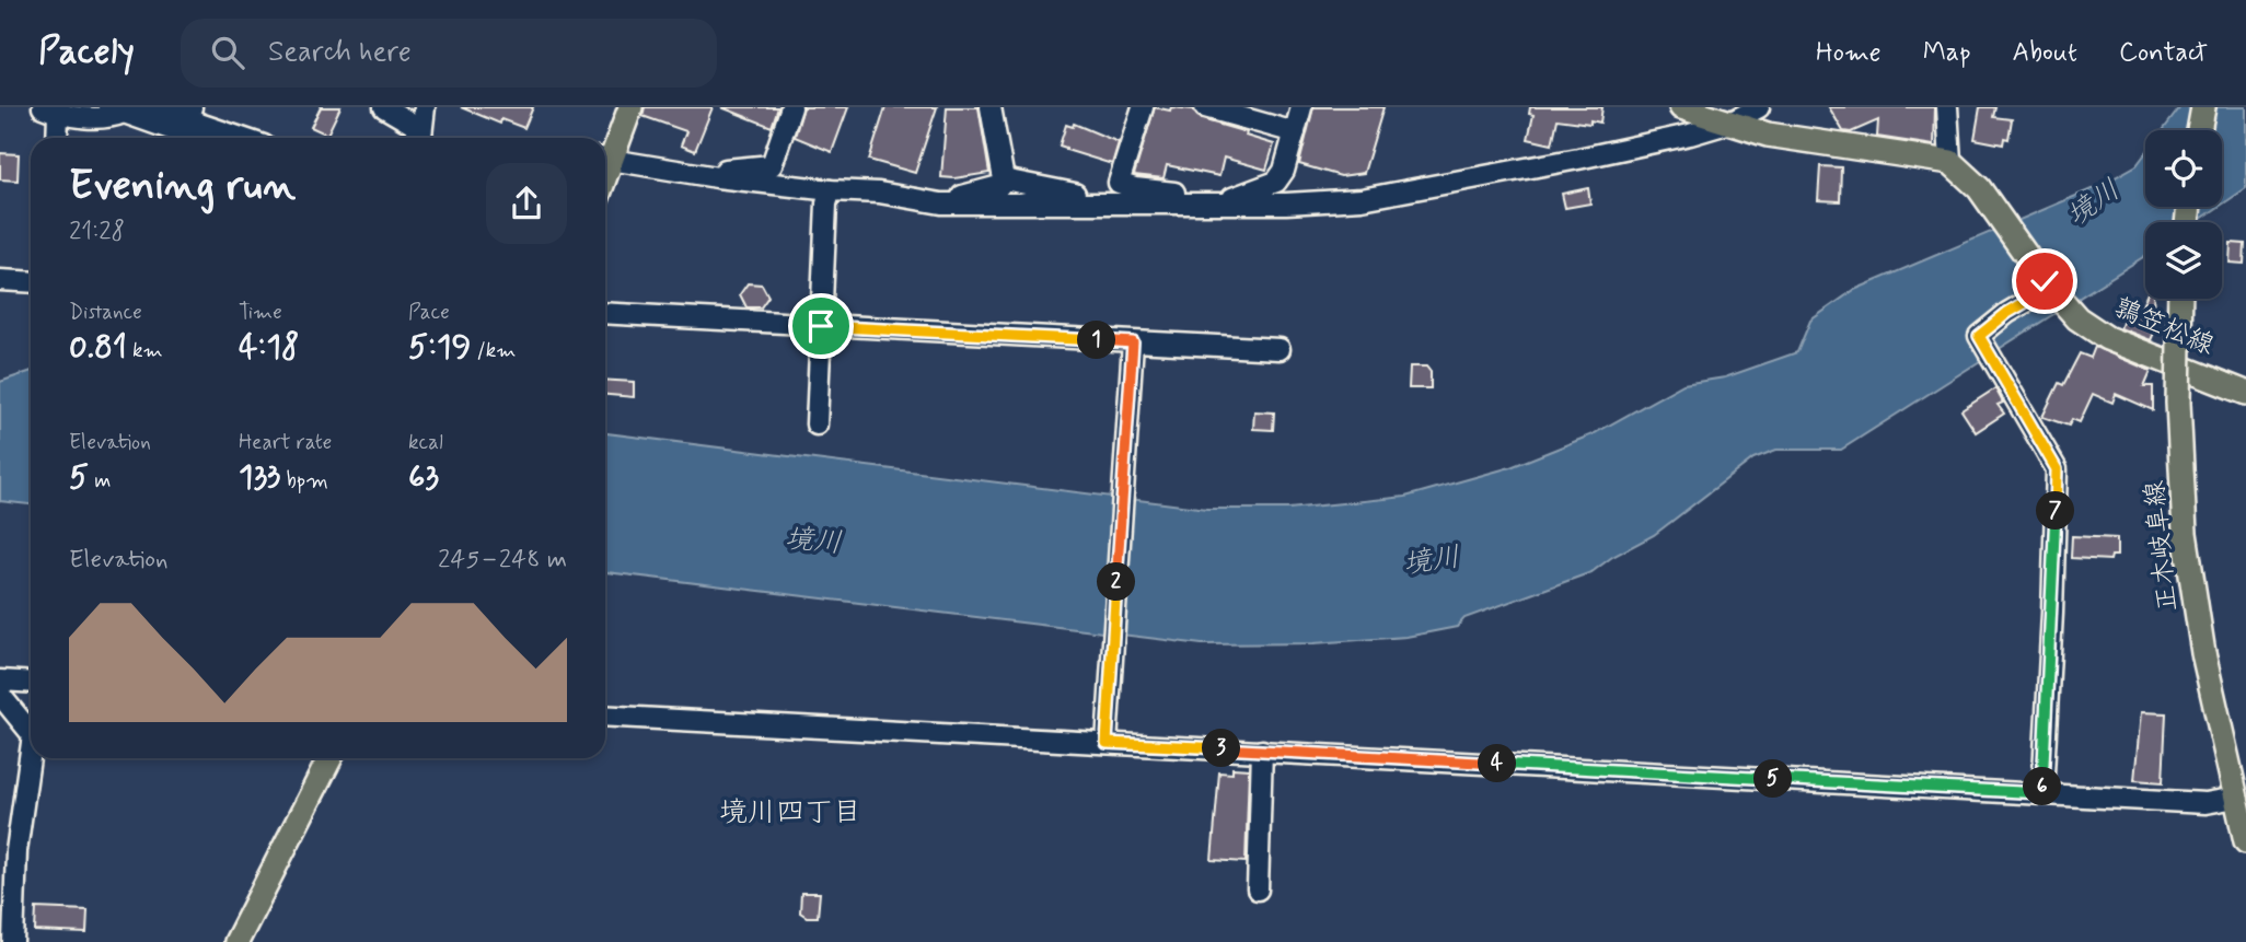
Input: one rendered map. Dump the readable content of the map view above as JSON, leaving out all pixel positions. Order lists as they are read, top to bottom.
{
  "streets": {
    "main road": ["鶉笠松線", "正木岐阜線"]
  },
  "districts": ["境川四丁目"],
  "water": ["境川"],
  "page": {
    "header": "Pacely",
    "search": "Search here",
    "nav": [
      "Home",
      "Map",
      "About",
      "Contact"
    ],
    "heading": ["Evening run", "21:28"],
    "stats": [
      ["Distance", "0.81 km"],
      ["Time", "4:18"],
      ["Pace", "5:19 /km"],
      ["Elevation", "5 m"],
      ["Heart rate", "133 bpm"],
      ["kcal", "63"]
    ],
    "pins": [
      "1",
      "7",
      "2",
      "3",
      "4",
      "5",
      "6"
    ],
    "chart": ["Elevation", "245–248 m"]
  }
}
